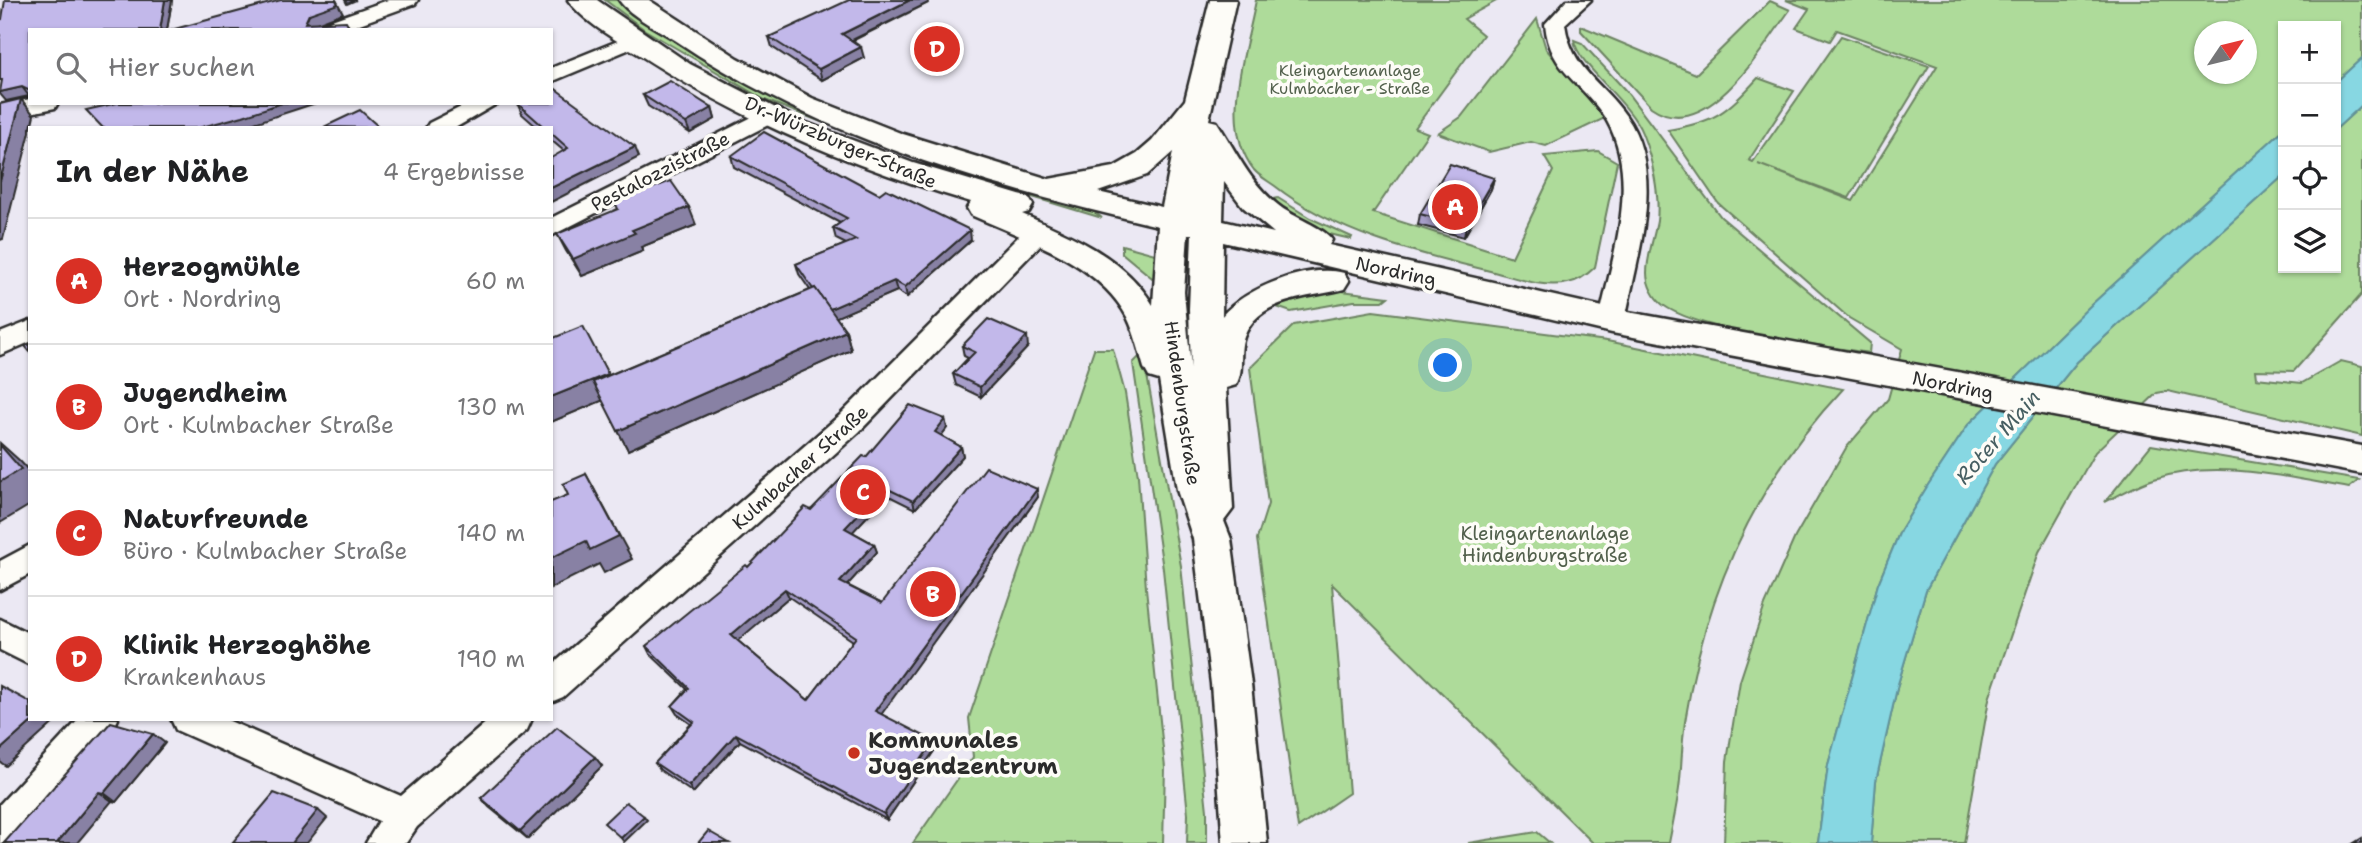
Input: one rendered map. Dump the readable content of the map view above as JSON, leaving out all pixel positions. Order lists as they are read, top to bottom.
{
  "streets": {
    "main road": ["Dr.-Würzburger-Straße", "Nordring", "Hindenburgstraße"],
    "street": ["Pestalozzistraße", "Kulmbacher Straße"]
  },
  "crossings": [
    ["Dr.-Würzburger-Straße", "Pestalozzistraße"],
    ["Dr.-Würzburger-Straße", "Nordring"],
    ["Dr.-Würzburger-Straße", "Hindenburgstraße"],
    ["Nordring", "Hindenburgstraße"]
  ],
  "water": ["Roter Main"],
  "parks": ["Kleingartenanlage Kulmbacher - Straße", "Kleingartenanlage Hindenburgstraße"],
  "places": ["Kommunales Jugendzentrum"],
  "north": "top right",
  "page": {
    "map_buttons": ["+", "−"],
    "pins": [
      "D",
      "A",
      "C",
      "B"
    ],
    "search": "Hier suchen",
    "heading": ["In der Nähe", "4 Ergebnisse"],
    "list": [
      {
        "mark": "A",
        "name": "Herzogmühle",
        "note": "Ort · Nordring",
        "value": "60 m"
      },
      {
        "mark": "B",
        "name": "Jugendheim",
        "note": "Ort · Kulmbacher Straße",
        "value": "130 m"
      },
      {
        "mark": "C",
        "name": "Naturfreunde",
        "note": "Büro · Kulmbacher Straße",
        "value": "140 m"
      },
      {
        "mark": "D",
        "name": "Klinik Herzoghöhe",
        "note": "Krankenhaus",
        "value": "190 m"
      }
    ]
  }
}
